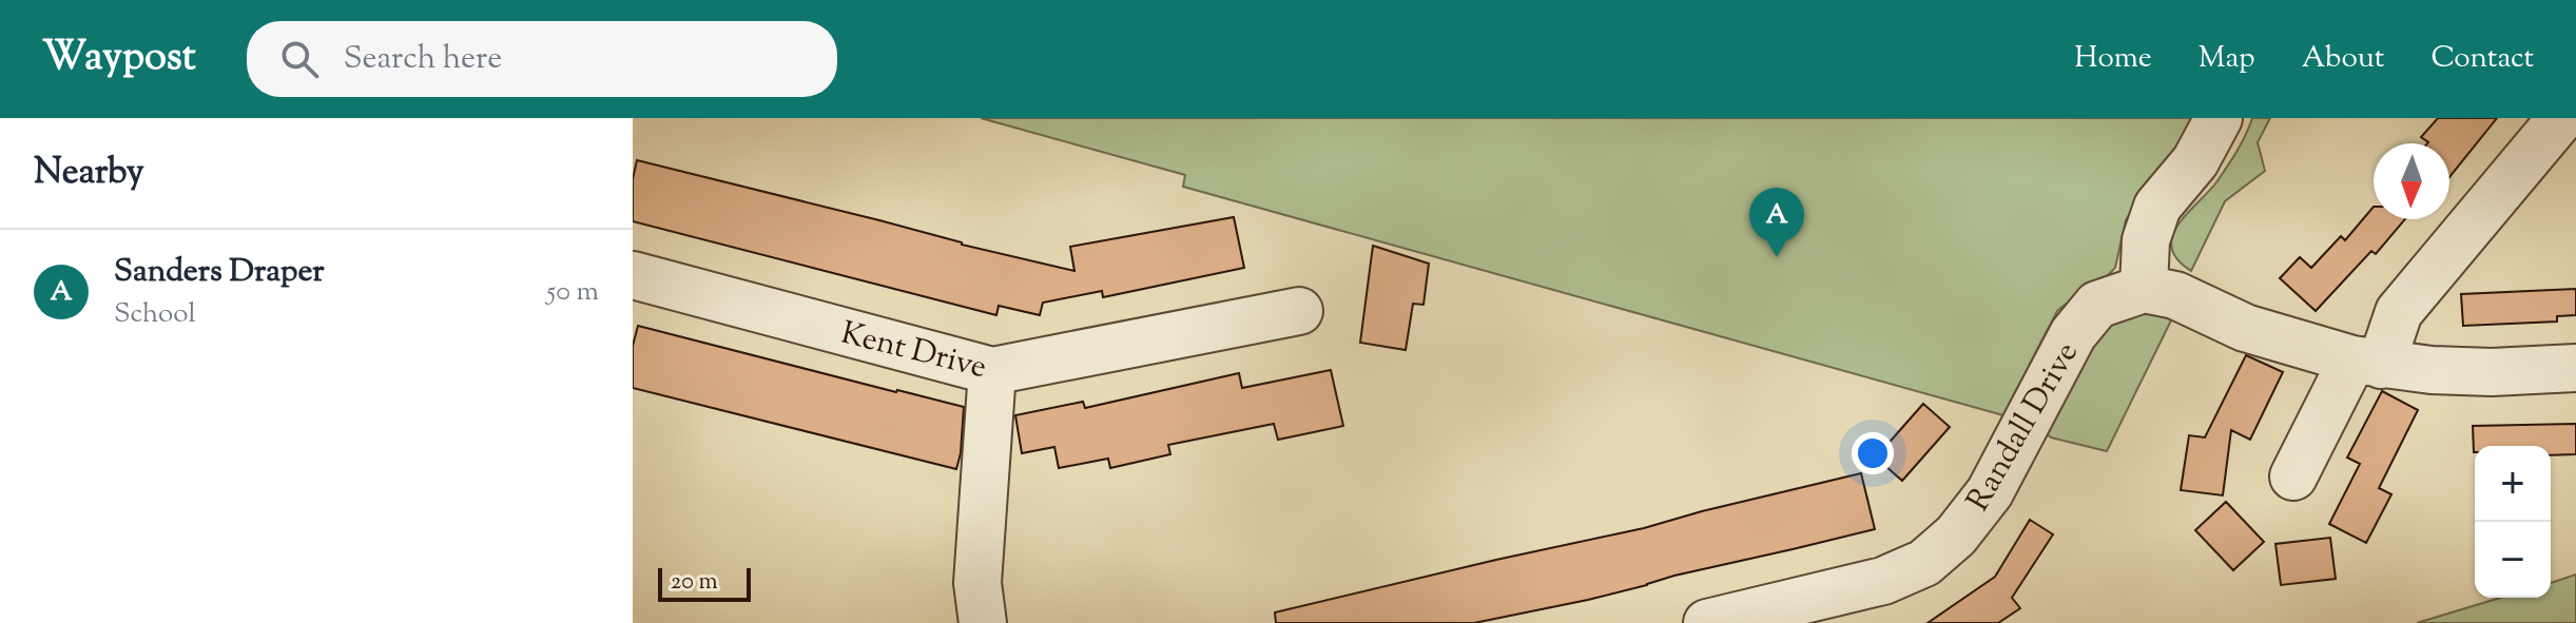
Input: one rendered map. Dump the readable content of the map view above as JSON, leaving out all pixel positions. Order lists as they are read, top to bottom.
{
  "streets": {
    "street": ["Kent Drive", "Randall Drive"]
  },
  "scale_bar": "20 m",
  "north": "bottom",
  "page": {
    "header": "Waypost",
    "search": "Search here",
    "nav": [
      "Home",
      "Map",
      "About",
      "Contact"
    ],
    "heading": "Nearby",
    "pins": "A",
    "list": [
      {
        "mark": "A",
        "name": "Sanders Draper",
        "note": "School",
        "value": "50 m"
      }
    ],
    "map_buttons": ["+", "−"],
    "scale": "20 m"
  }
}
